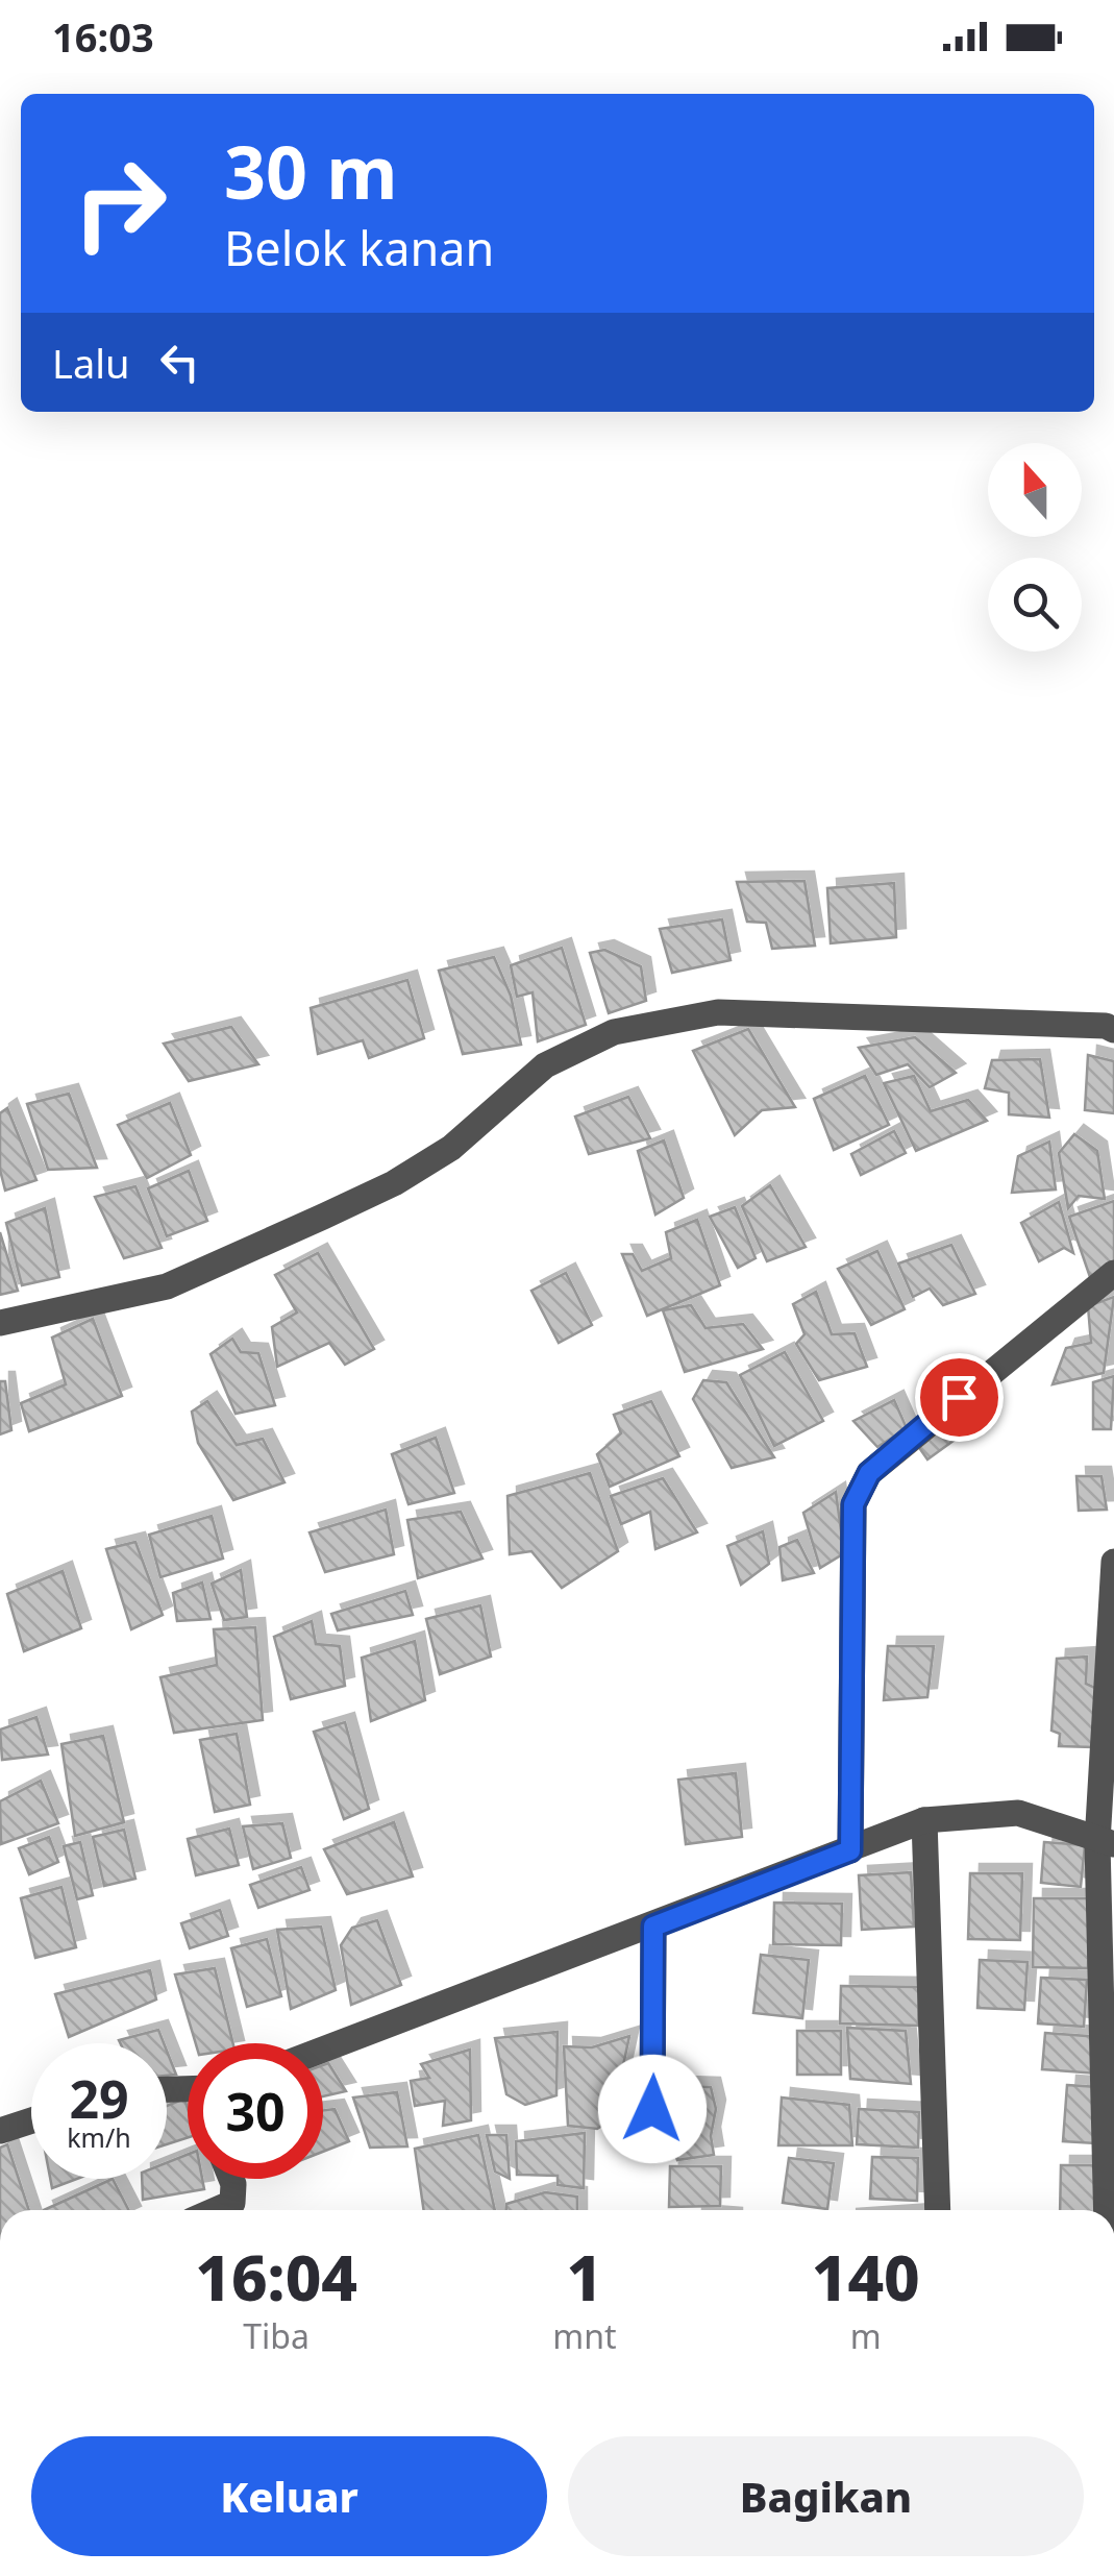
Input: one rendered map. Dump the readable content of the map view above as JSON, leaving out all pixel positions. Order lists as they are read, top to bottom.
{
  "north": "top",
  "page": {
    "status": "16:03",
    "turn": ["30 m", "Belok kanan"],
    "then": "Lalu",
    "speed": "29 km/h",
    "limit": "30",
    "eta": [
      "16:04",
      "Tiba",
      "1",
      "mnt",
      "140",
      "m"
    ],
    "buttons": ["Keluar", "Bagikan"]
  }
}
